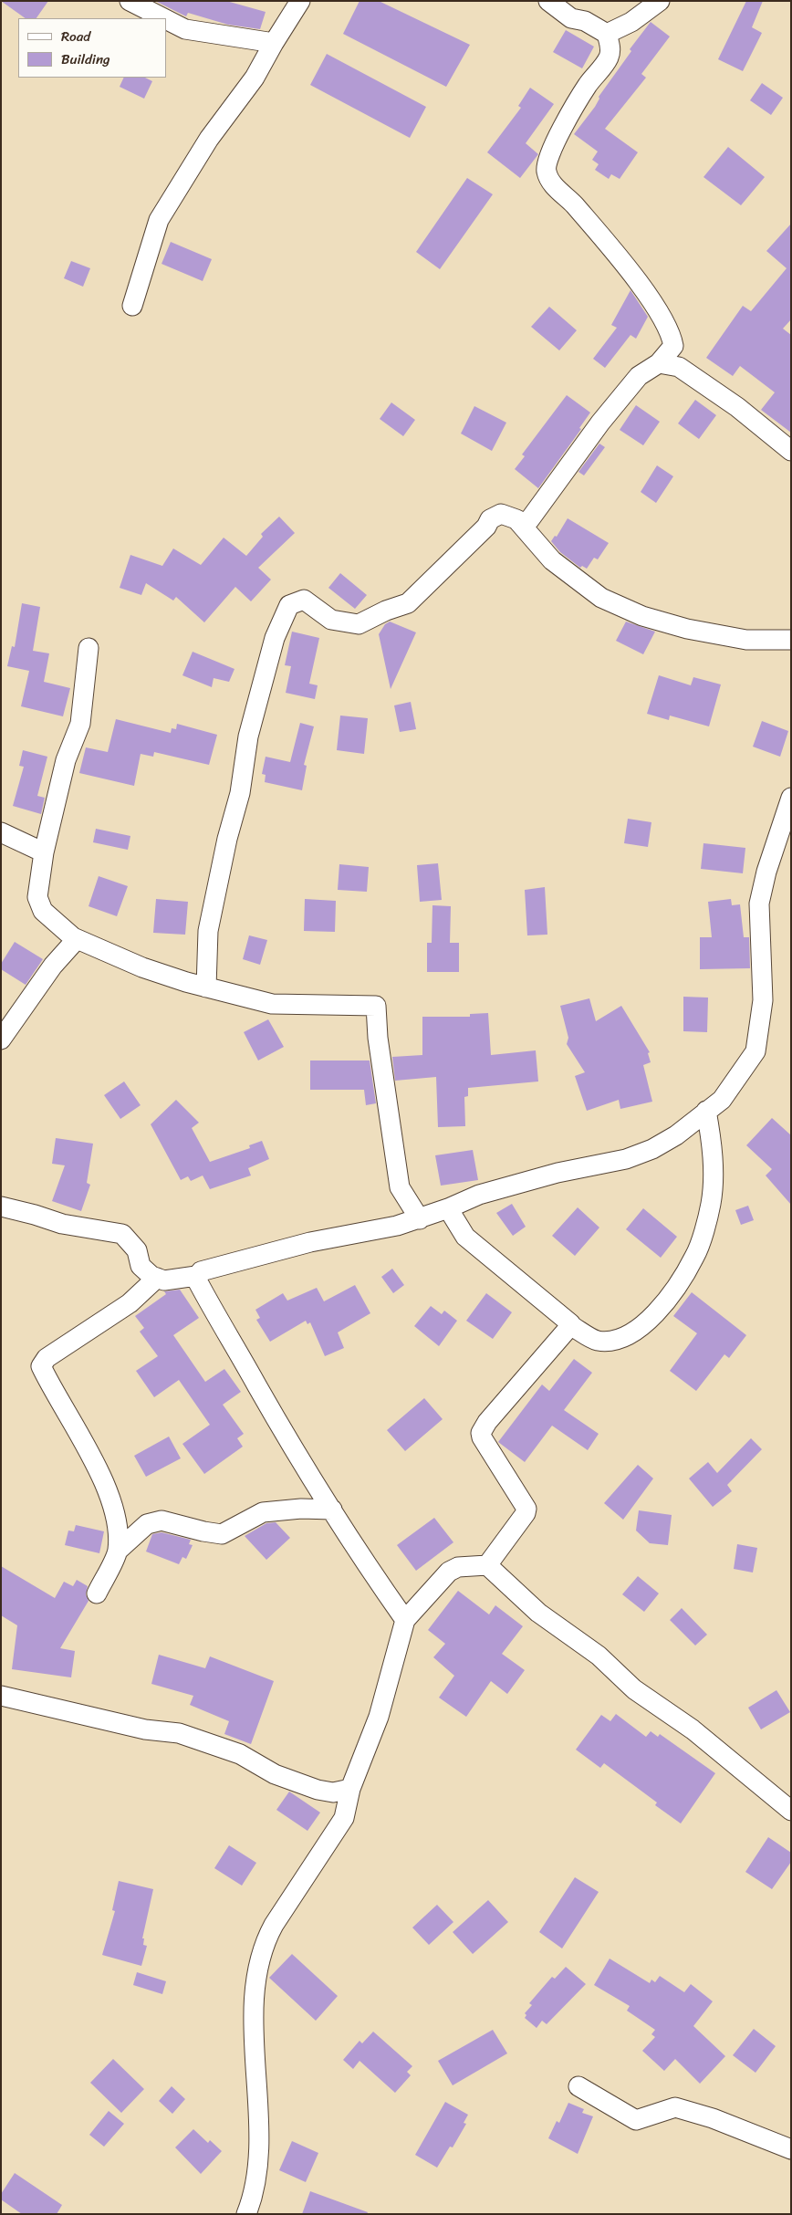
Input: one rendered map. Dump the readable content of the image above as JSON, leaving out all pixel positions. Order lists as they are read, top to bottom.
{
  "legend": ["Road", "Building"]
}
